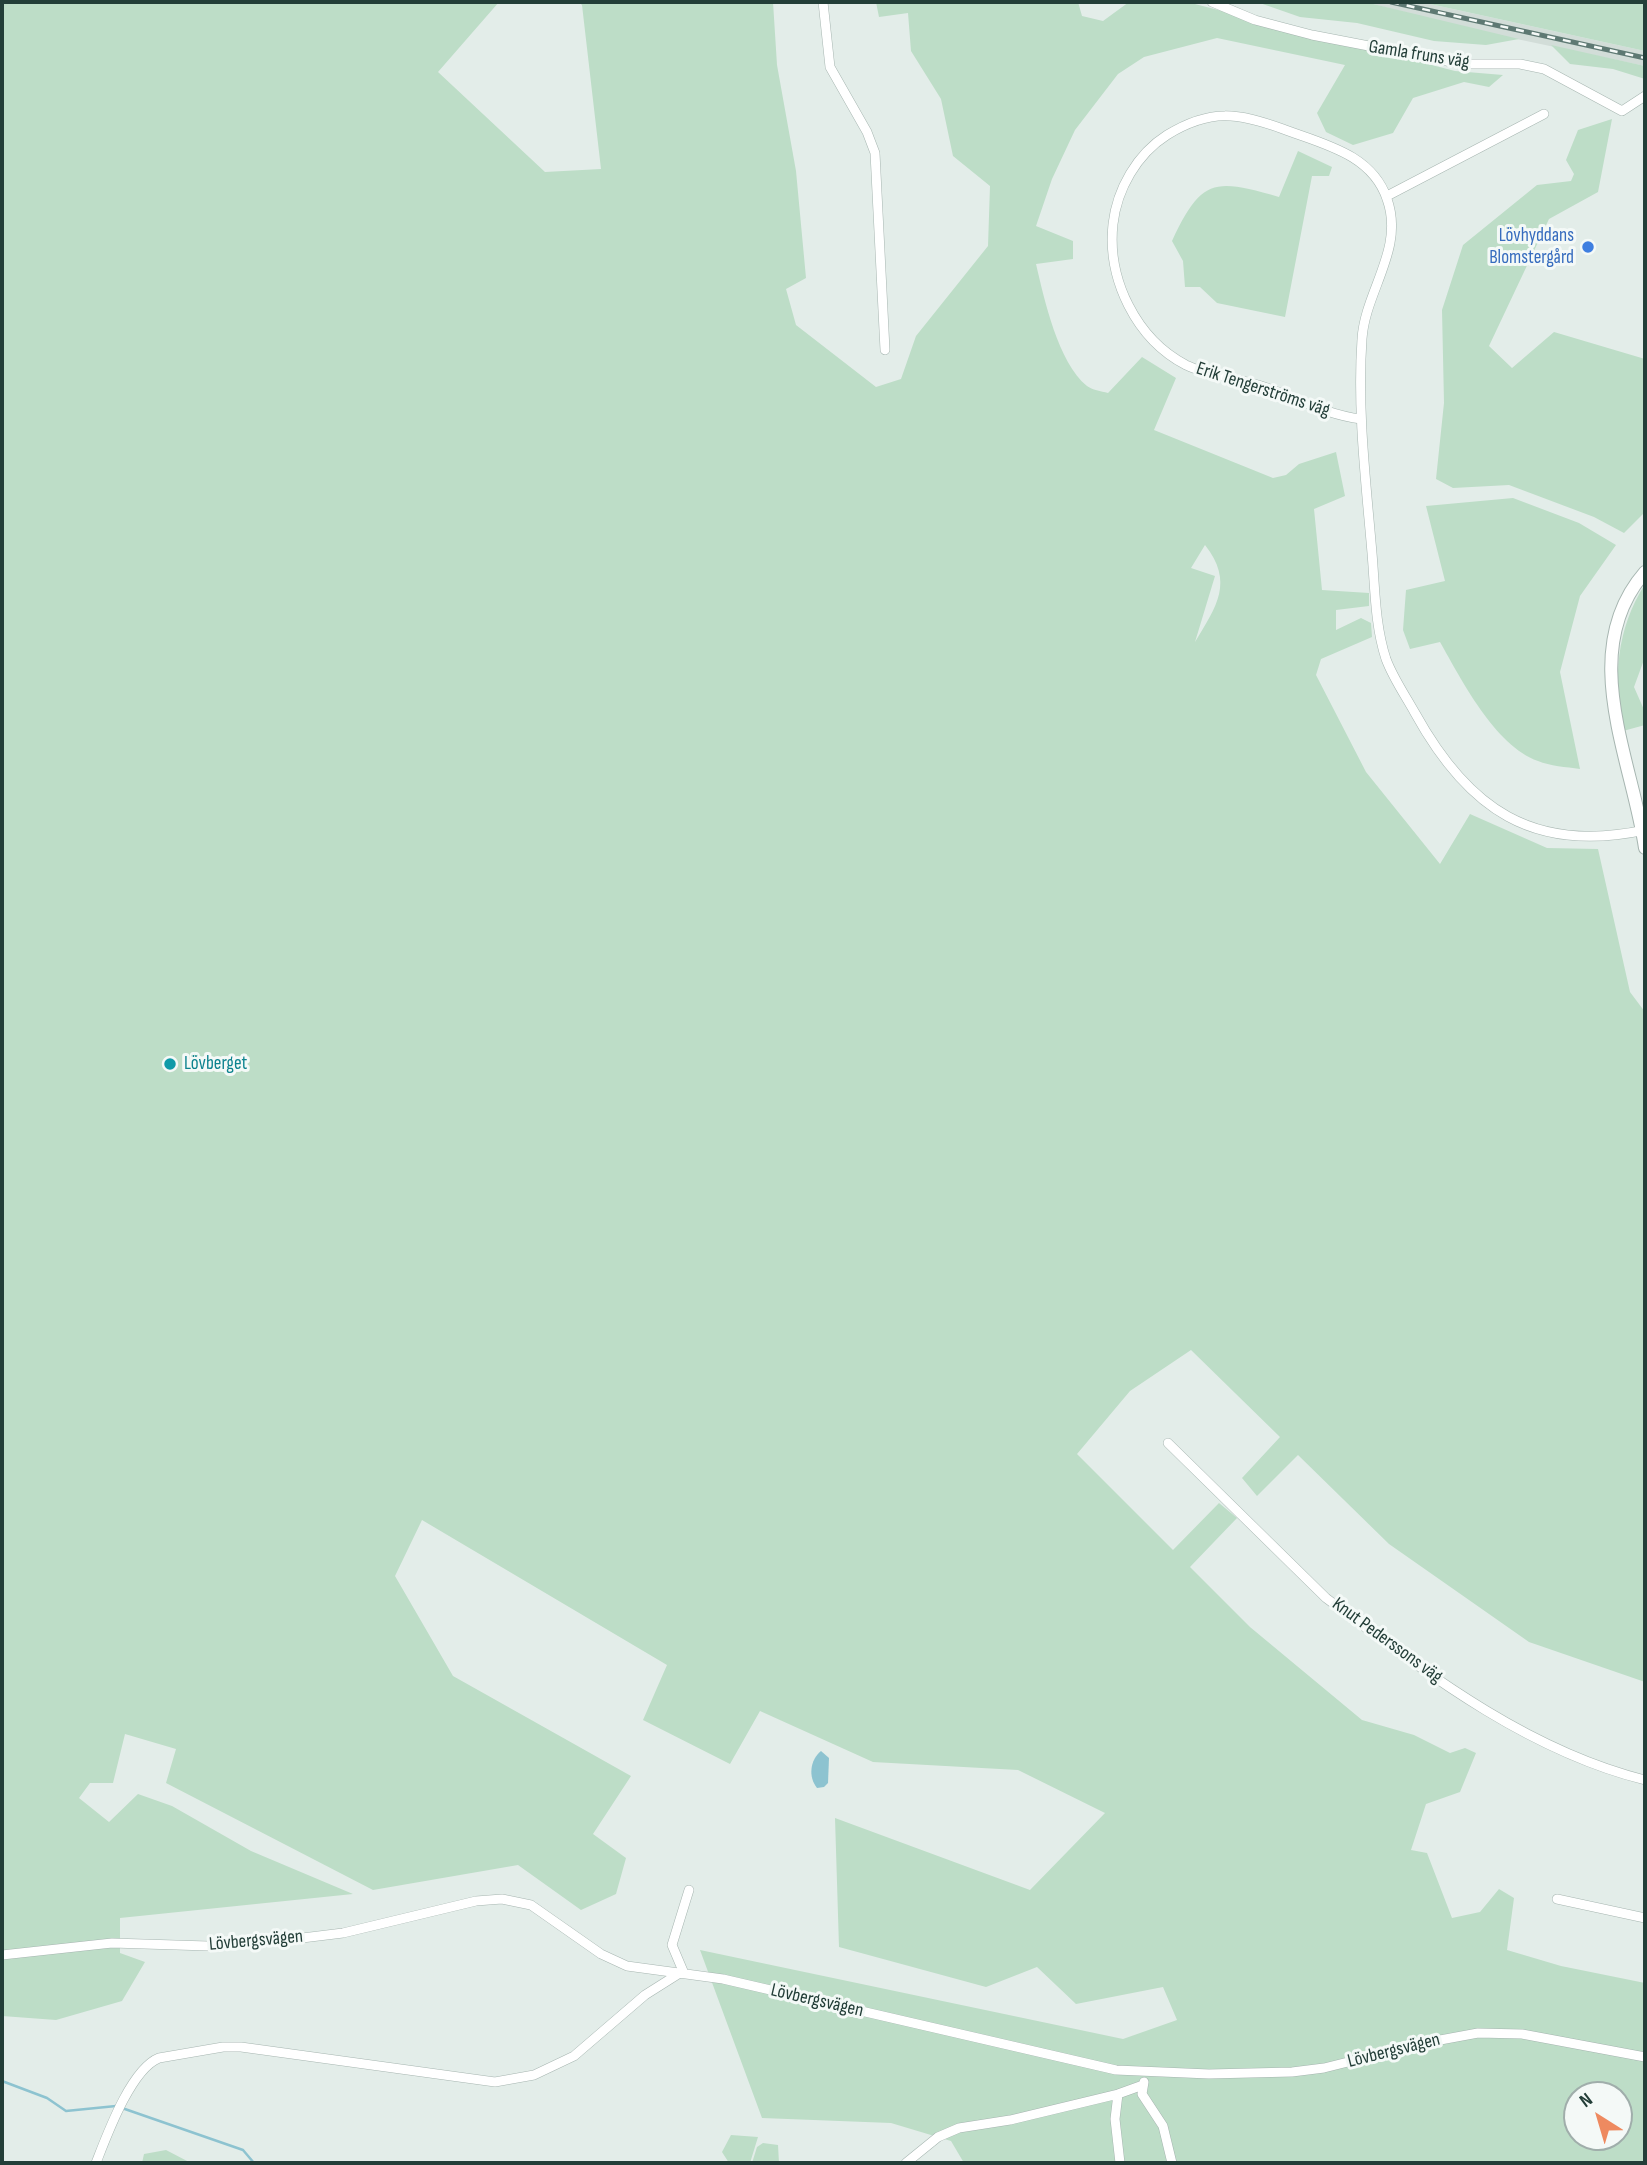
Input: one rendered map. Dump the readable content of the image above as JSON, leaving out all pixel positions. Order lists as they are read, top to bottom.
{
  "streets": {
    "street": [
      "Gamla fruns väg",
      "Erik Tengerströms väg",
      "Knut Pederssons väg",
      "Lövbergsvägen"
    ]
  },
  "places": ["Lövhyddans Blomstergård", "Lövberget"],
  "north": "top left"
}
